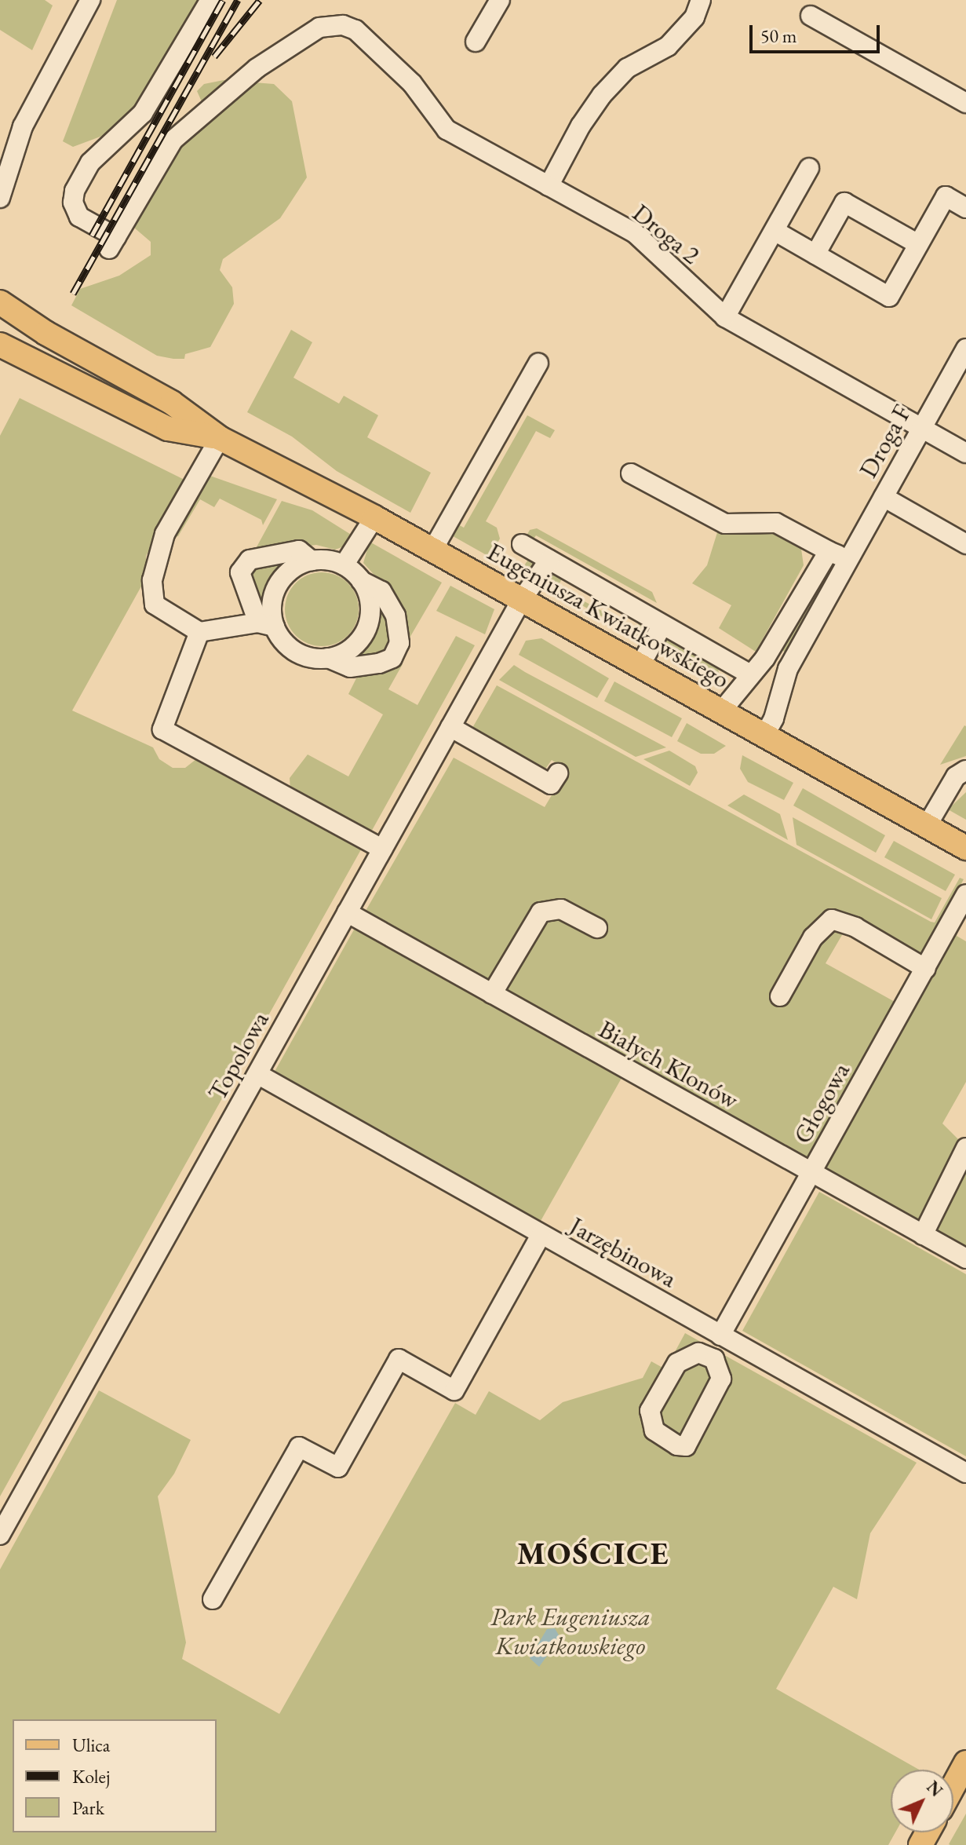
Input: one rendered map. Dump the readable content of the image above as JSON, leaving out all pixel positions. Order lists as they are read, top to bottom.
{
  "streets": {
    "main road": ["Eugeniusza Kwiatkowskiego"],
    "street": [
      "Droga 2",
      "Droga F",
      "Topolowa",
      "Białych Klonów",
      "Głogowa",
      "Jarzębinowa"
    ]
  },
  "crossings": [
    ["Droga 2", "Droga F"],
    ["Droga F", "Eugeniusza Kwiatkowskiego"],
    ["Eugeniusza Kwiatkowskiego", "Topolowa"],
    ["Topolowa", "Białych Klonów"],
    ["Topolowa", "Jarzębinowa"],
    ["Białych Klonów", "Głogowa"],
    ["Głogowa", "Jarzębinowa"]
  ],
  "districts": ["MOŚCICE"],
  "parks": ["Park Eugeniusza Kwiatkowskiego"],
  "legend": ["Ulica", "Kolej", "Park"],
  "scale_bar": "50 m",
  "north": "top right"
}
